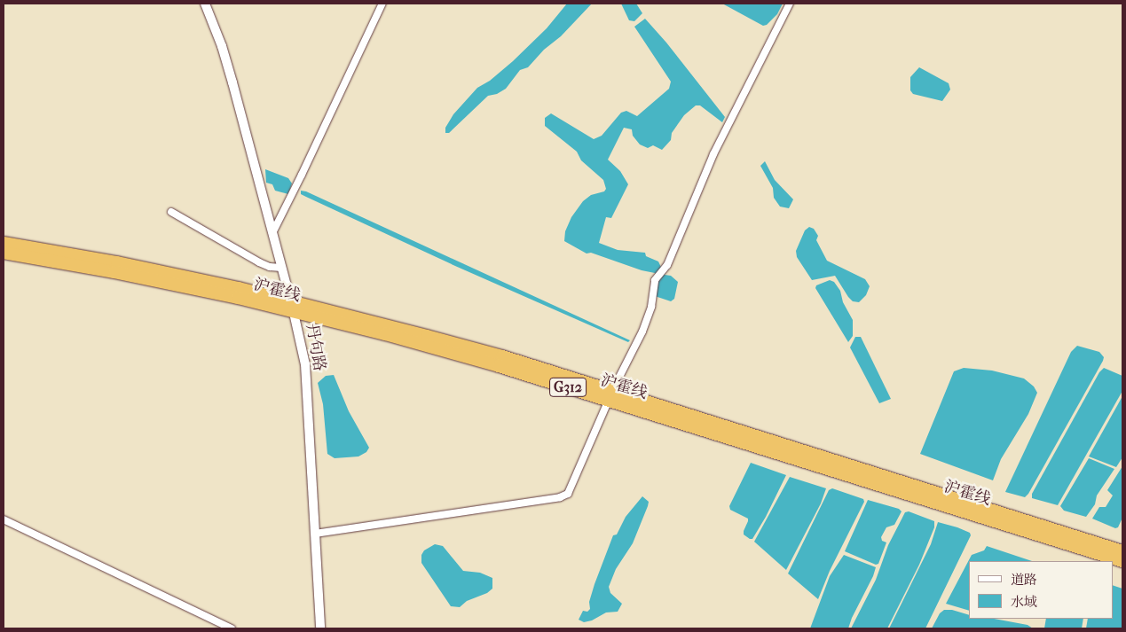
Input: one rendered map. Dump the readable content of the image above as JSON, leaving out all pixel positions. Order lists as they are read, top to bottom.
{
  "streets": {
    "highway": ["沪霍线", "G312"],
    "street": ["丹句路"]
  },
  "crossings": [
    ["沪霍线", "丹句路"]
  ],
  "legend": ["道路", "水域"]
}
